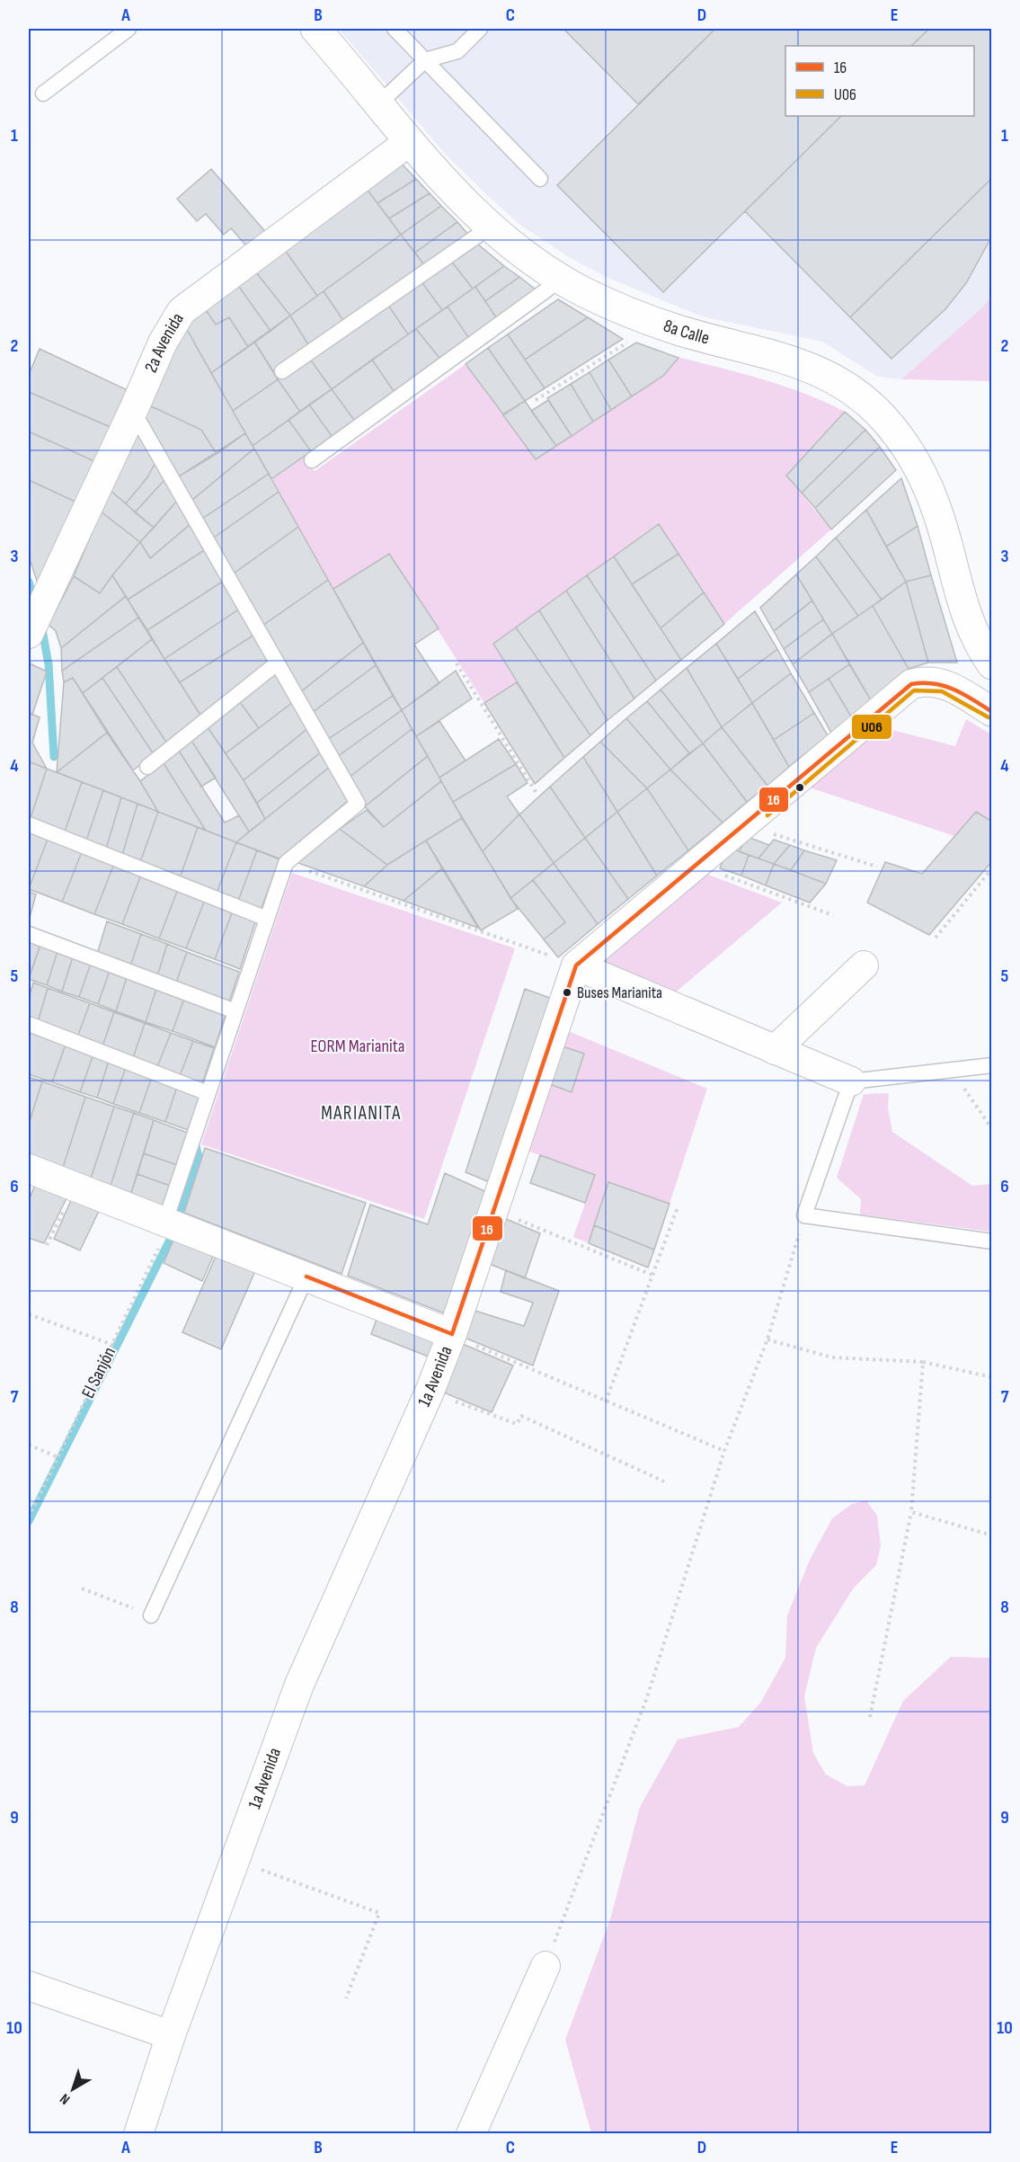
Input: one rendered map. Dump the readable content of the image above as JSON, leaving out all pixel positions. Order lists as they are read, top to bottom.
{
  "streets": {
    "main road": ["8a Calle"],
    "street": ["2a Avenida", "1a Avenida"],
    "path": ["El Sanjón"]
  },
  "crossings": [
    ["8a Calle", "2a Avenida"]
  ],
  "districts": ["MARIANITA"],
  "parks": ["EORM Marianita"],
  "places": ["Buses Marianita"],
  "lines": ["transit line 16", "transit line U06"],
  "legend": ["16", "U06"],
  "north": "bottom left",
  "grid": {
    "columns": [
      "A",
      "B",
      "C",
      "D",
      "E"
    ],
    "rows": [
      "1",
      "2",
      "3",
      "4",
      "5",
      "6",
      "7",
      "8",
      "9",
      "10"
    ]
  }
}
